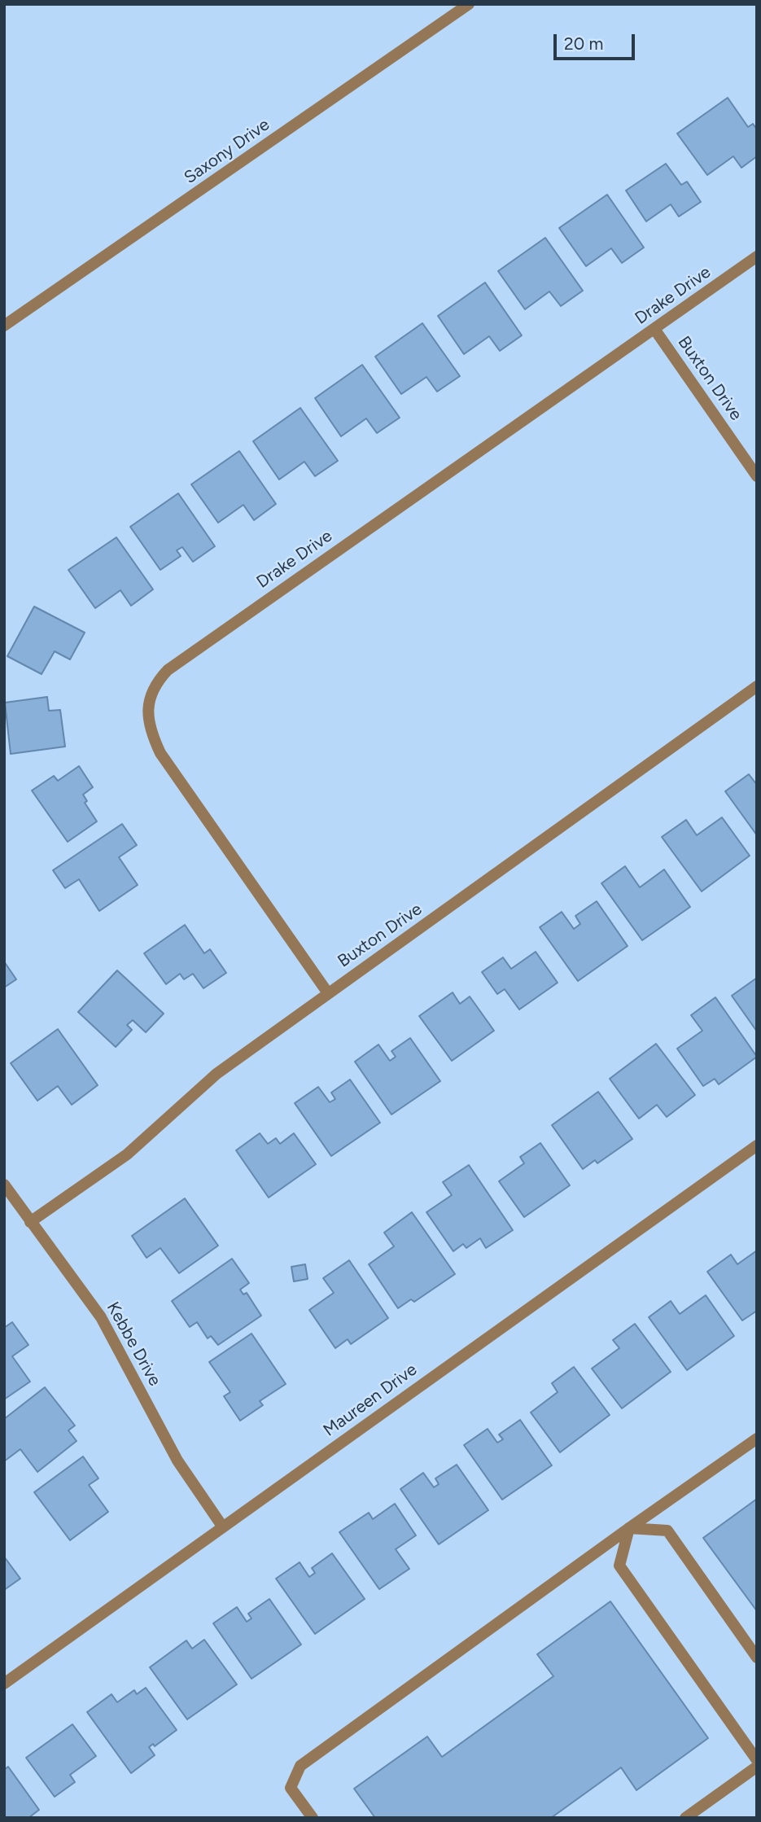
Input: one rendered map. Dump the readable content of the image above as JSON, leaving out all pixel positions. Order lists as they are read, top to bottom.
{
  "streets": {
    "street": [
      "Saxony Drive",
      "Drake Drive",
      "Buxton Drive",
      "Kebbe Drive",
      "Maureen Drive"
    ]
  },
  "crossings": [
    ["Drake Drive", "Buxton Drive"],
    ["Buxton Drive", "Kebbe Drive"],
    ["Kebbe Drive", "Maureen Drive"]
  ],
  "scale_bar": "20 m"
}
